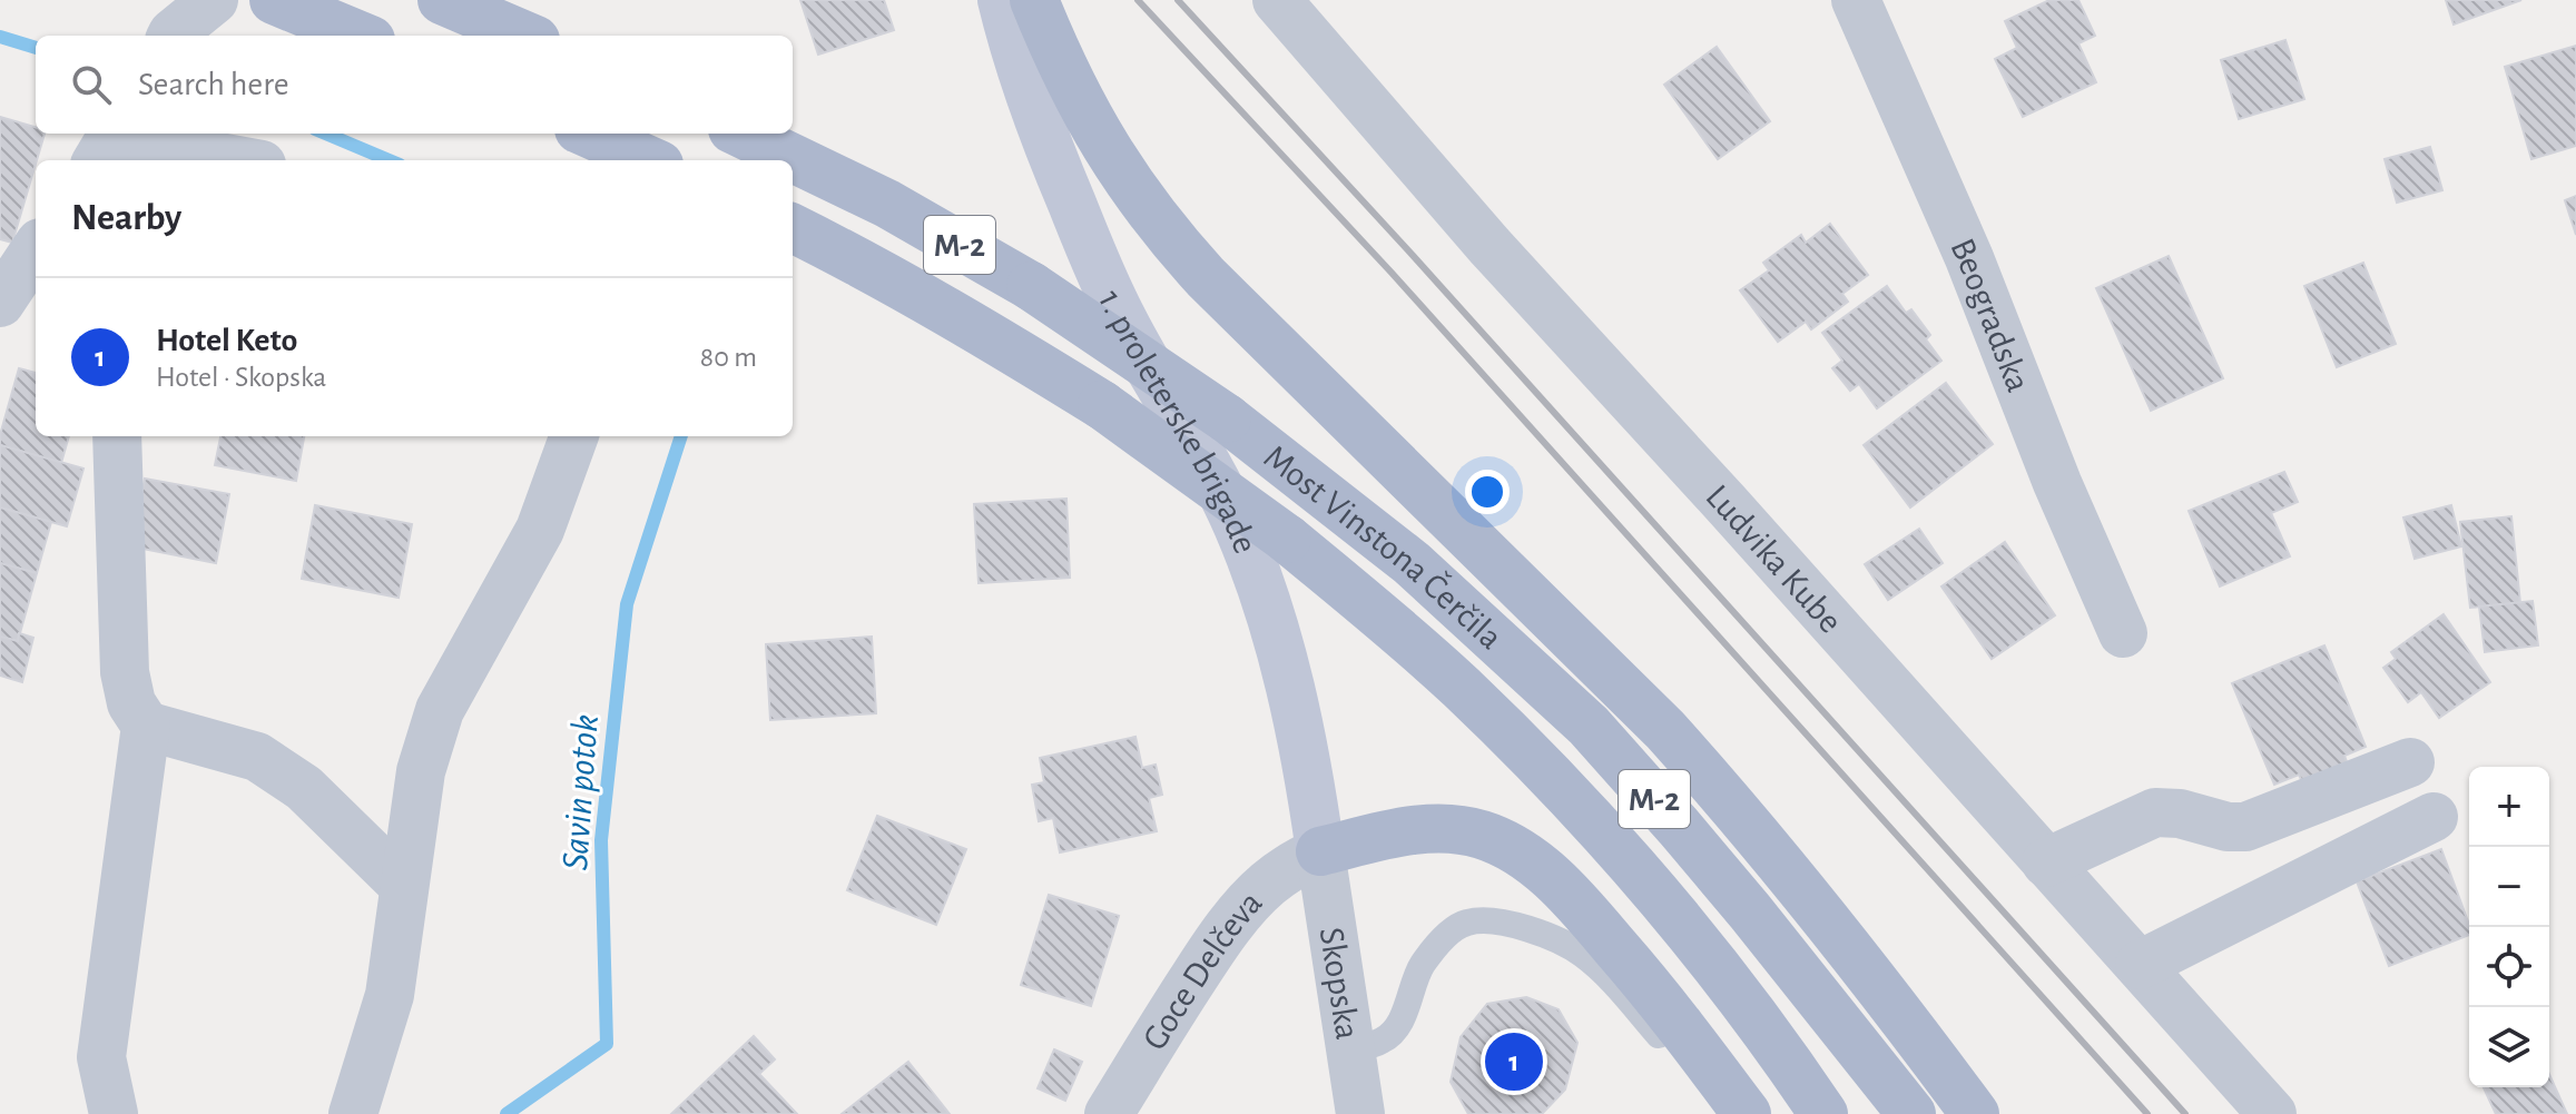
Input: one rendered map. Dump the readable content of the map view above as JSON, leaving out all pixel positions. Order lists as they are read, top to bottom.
{
  "streets": {
    "main road": ["M-2", "1. proleterske brigade", "Most Vinstona Čerčila"],
    "street": [
      "Beogradska",
      "Ludvika Kube",
      "Goce Delčeva",
      "Skopska"
    ]
  },
  "crossings": [
    ["1. proleterske brigade", "Goce Delčeva"],
    ["1. proleterske brigade", "Skopska"],
    ["Goce Delčeva", "Skopska"]
  ],
  "water": ["Savin potok"],
  "page": {
    "search": "Search here",
    "heading": "Nearby",
    "list": [
      {
        "mark": "1",
        "name": "Hotel Keto",
        "note": "Hotel · Skopska",
        "value": "80 m"
      }
    ],
    "map_buttons": ["+", "−"],
    "pins": "1"
  }
}
